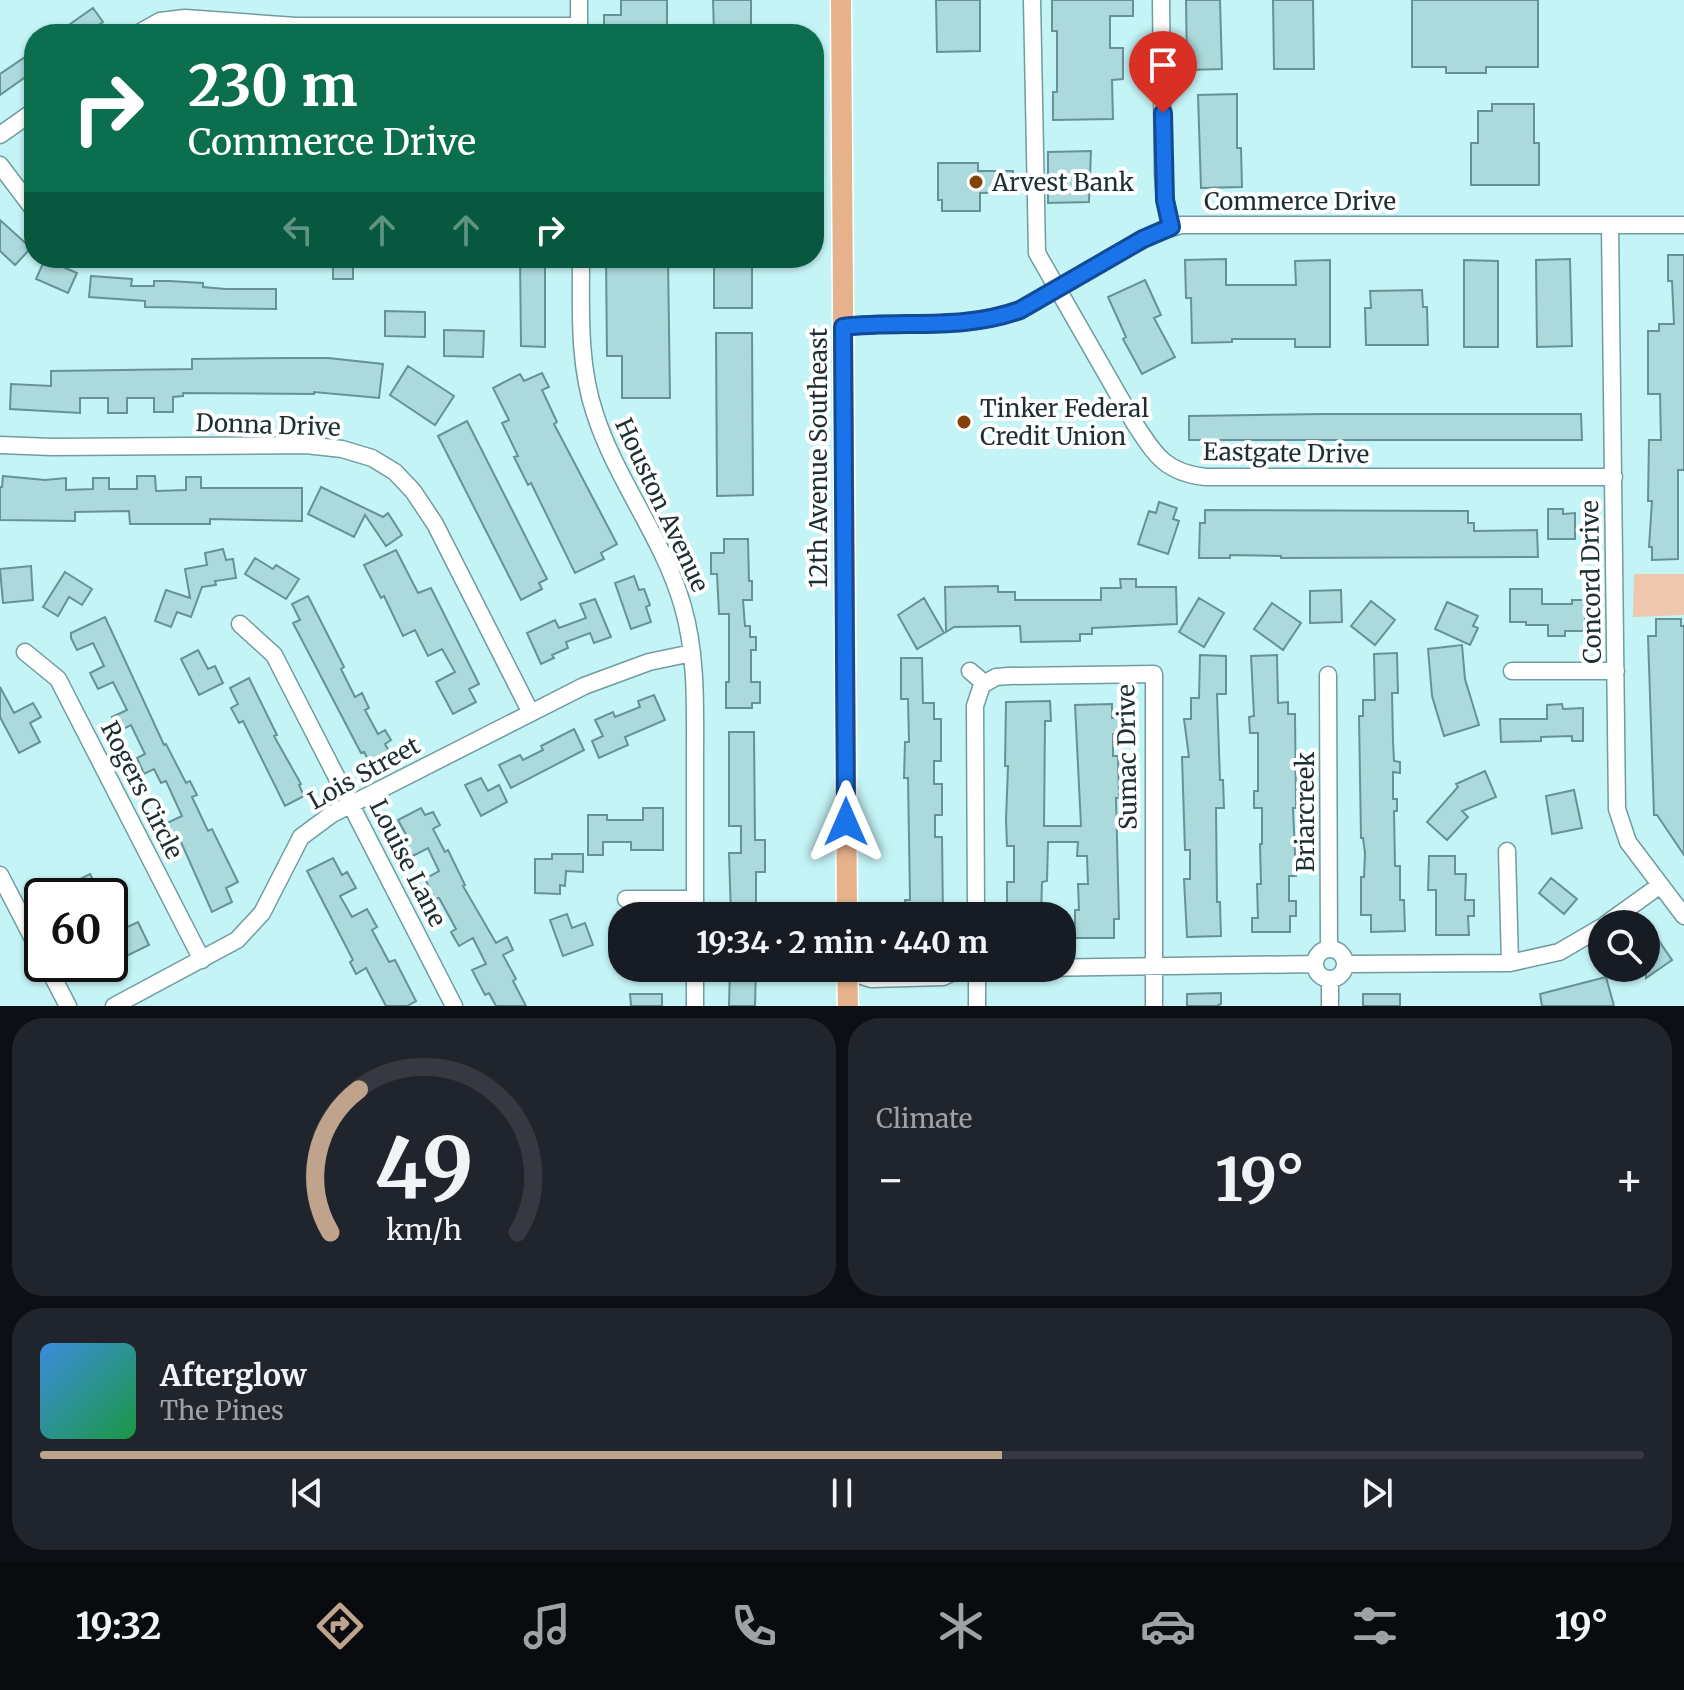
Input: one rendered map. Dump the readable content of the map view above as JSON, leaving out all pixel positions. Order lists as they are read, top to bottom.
{
  "streets": {
    "main road": ["12th Avenue Southeast"],
    "street": [
      "Commerce Drive",
      "Donna Drive",
      "Eastgate Drive",
      "Houston Avenue",
      "Concord Drive",
      "Sumac Drive",
      "Lois Street",
      "Rogers Circle",
      "Briarcreek",
      "Louise Lane"
    ]
  },
  "crossings": [
    ["Commerce Drive", "Eastgate Drive"],
    ["Commerce Drive", "12th Avenue Southeast"],
    ["Commerce Drive", "Concord Drive"],
    ["Donna Drive", "Lois Street"],
    ["Eastgate Drive", "Concord Drive"],
    ["Houston Avenue", "Lois Street"],
    ["Lois Street", "Rogers Circle"],
    ["Lois Street", "Louise Lane"]
  ],
  "places": ["Arvest Bank", "Tinker Federal Credit Union"],
  "page": {
    "turn": ["230 m", "Commerce Drive"],
    "limit": "60",
    "trip": "19:34 · 2 min · 440 m",
    "tile": "Climate",
    "heat": ["−", "19°", "+"],
    "song": ["Afterglow", "The Pines"],
    "tabs": ["19:32", "19°"],
    "gauge": ["49", "km/h"]
  }
}
